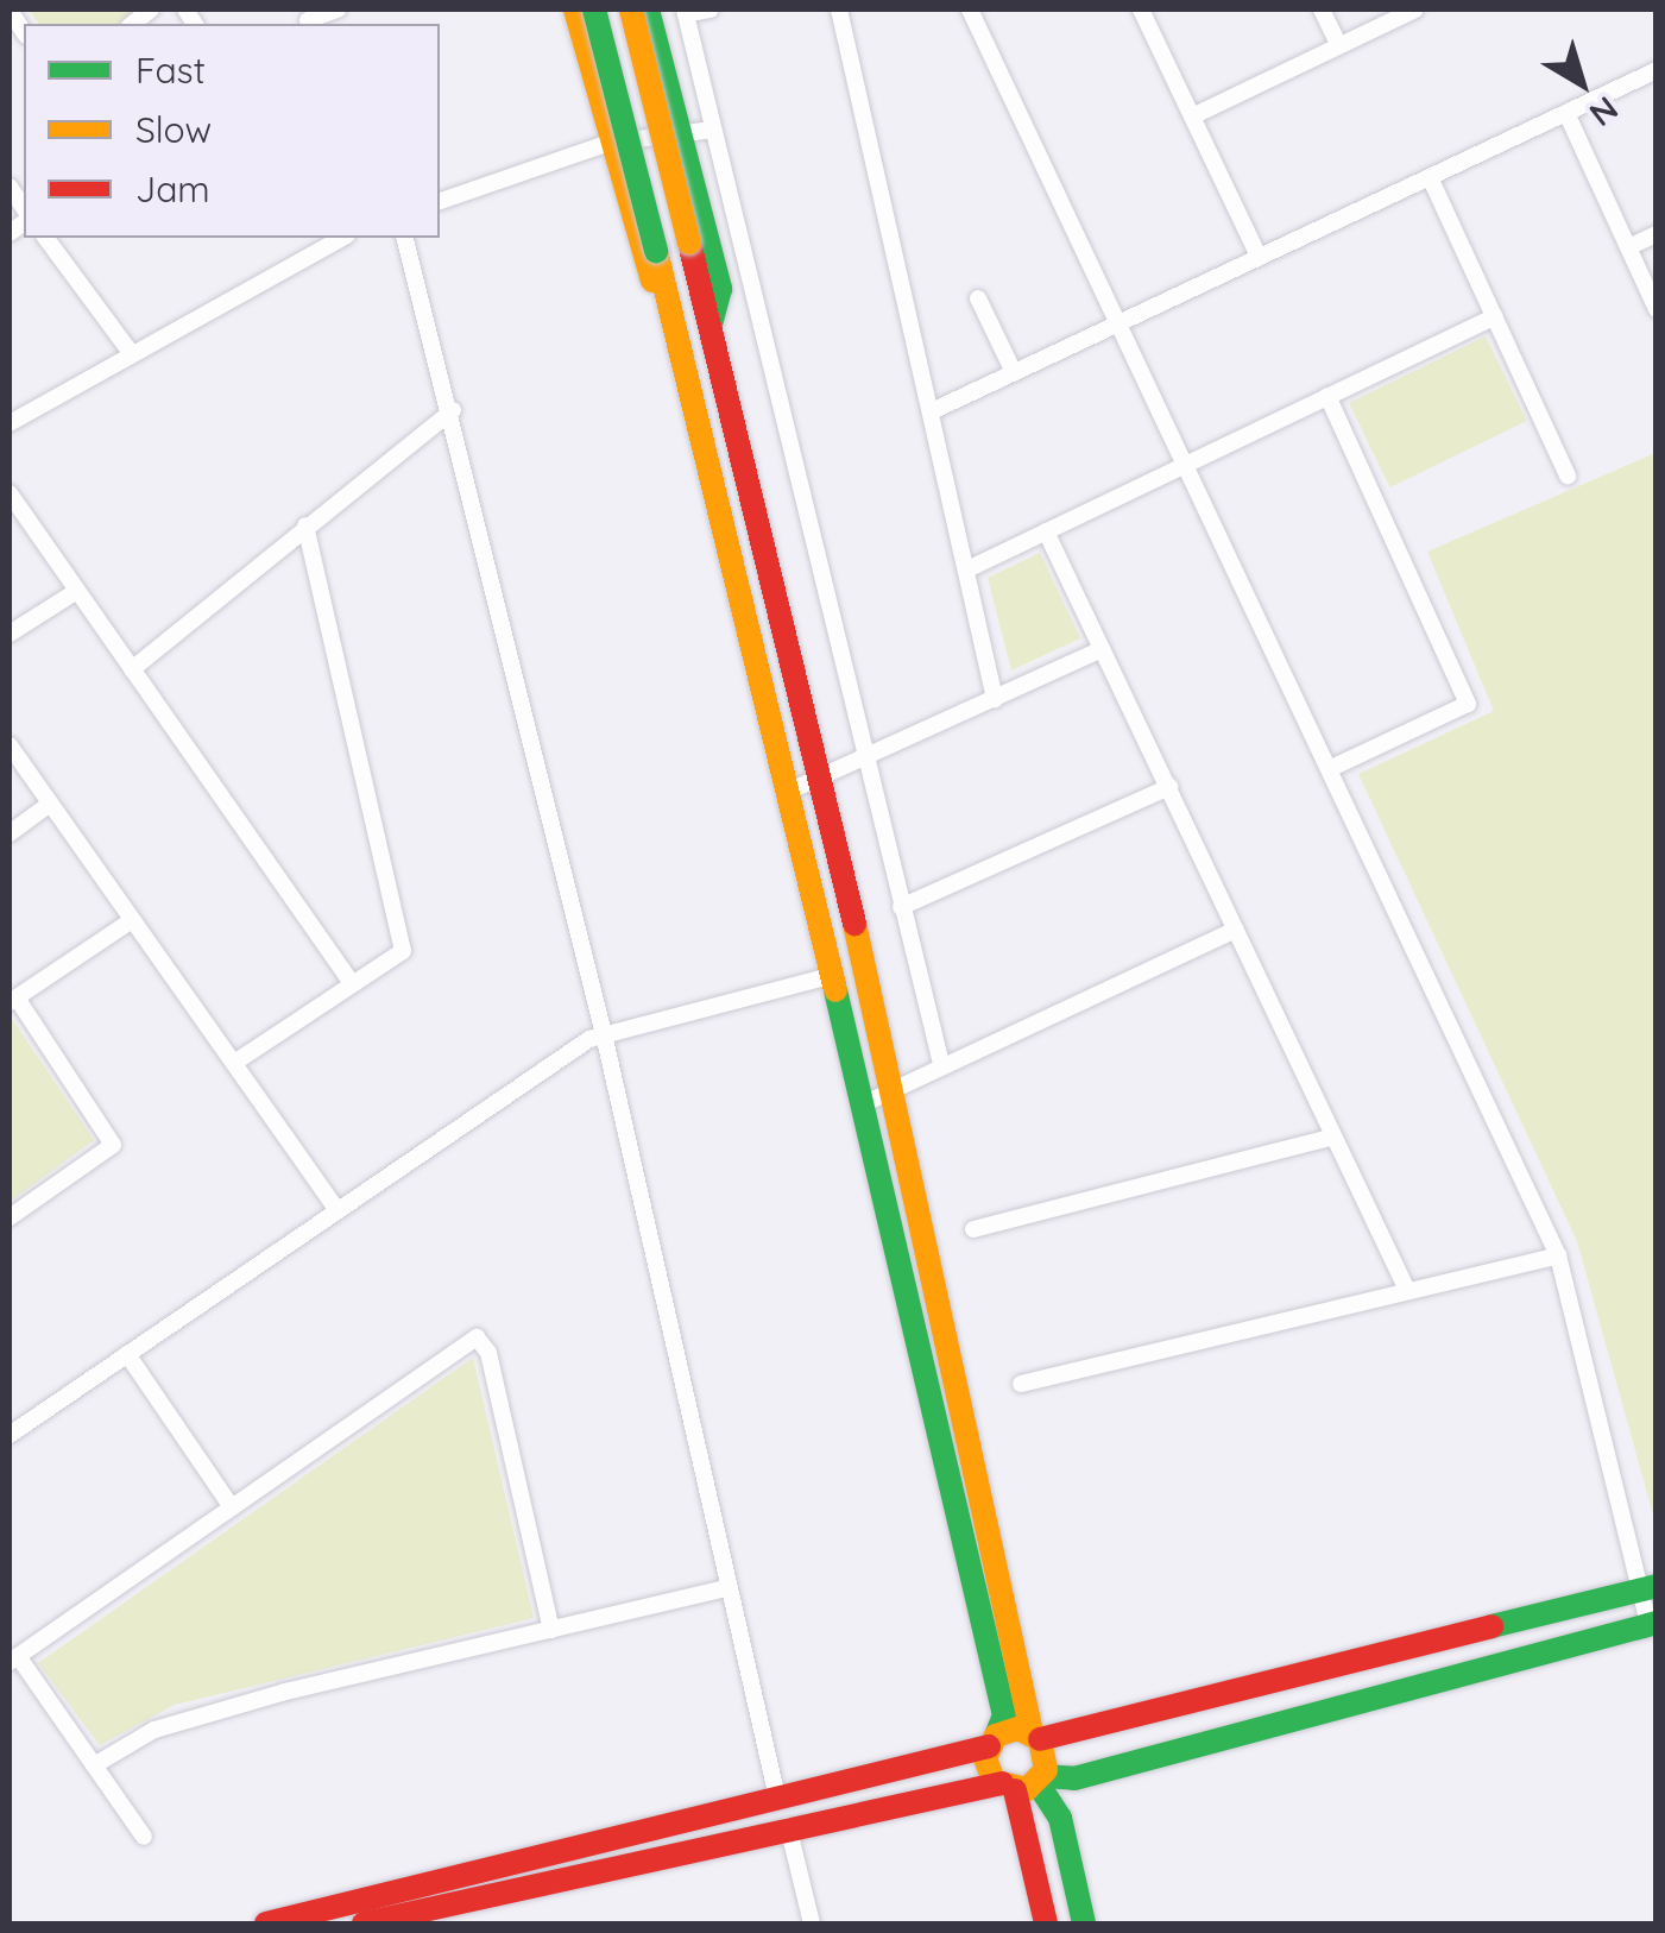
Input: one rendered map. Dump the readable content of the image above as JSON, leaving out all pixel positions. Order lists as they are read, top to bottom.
{
  "legend": ["Fast", "Slow", "Jam"],
  "north": "bottom right"
}
